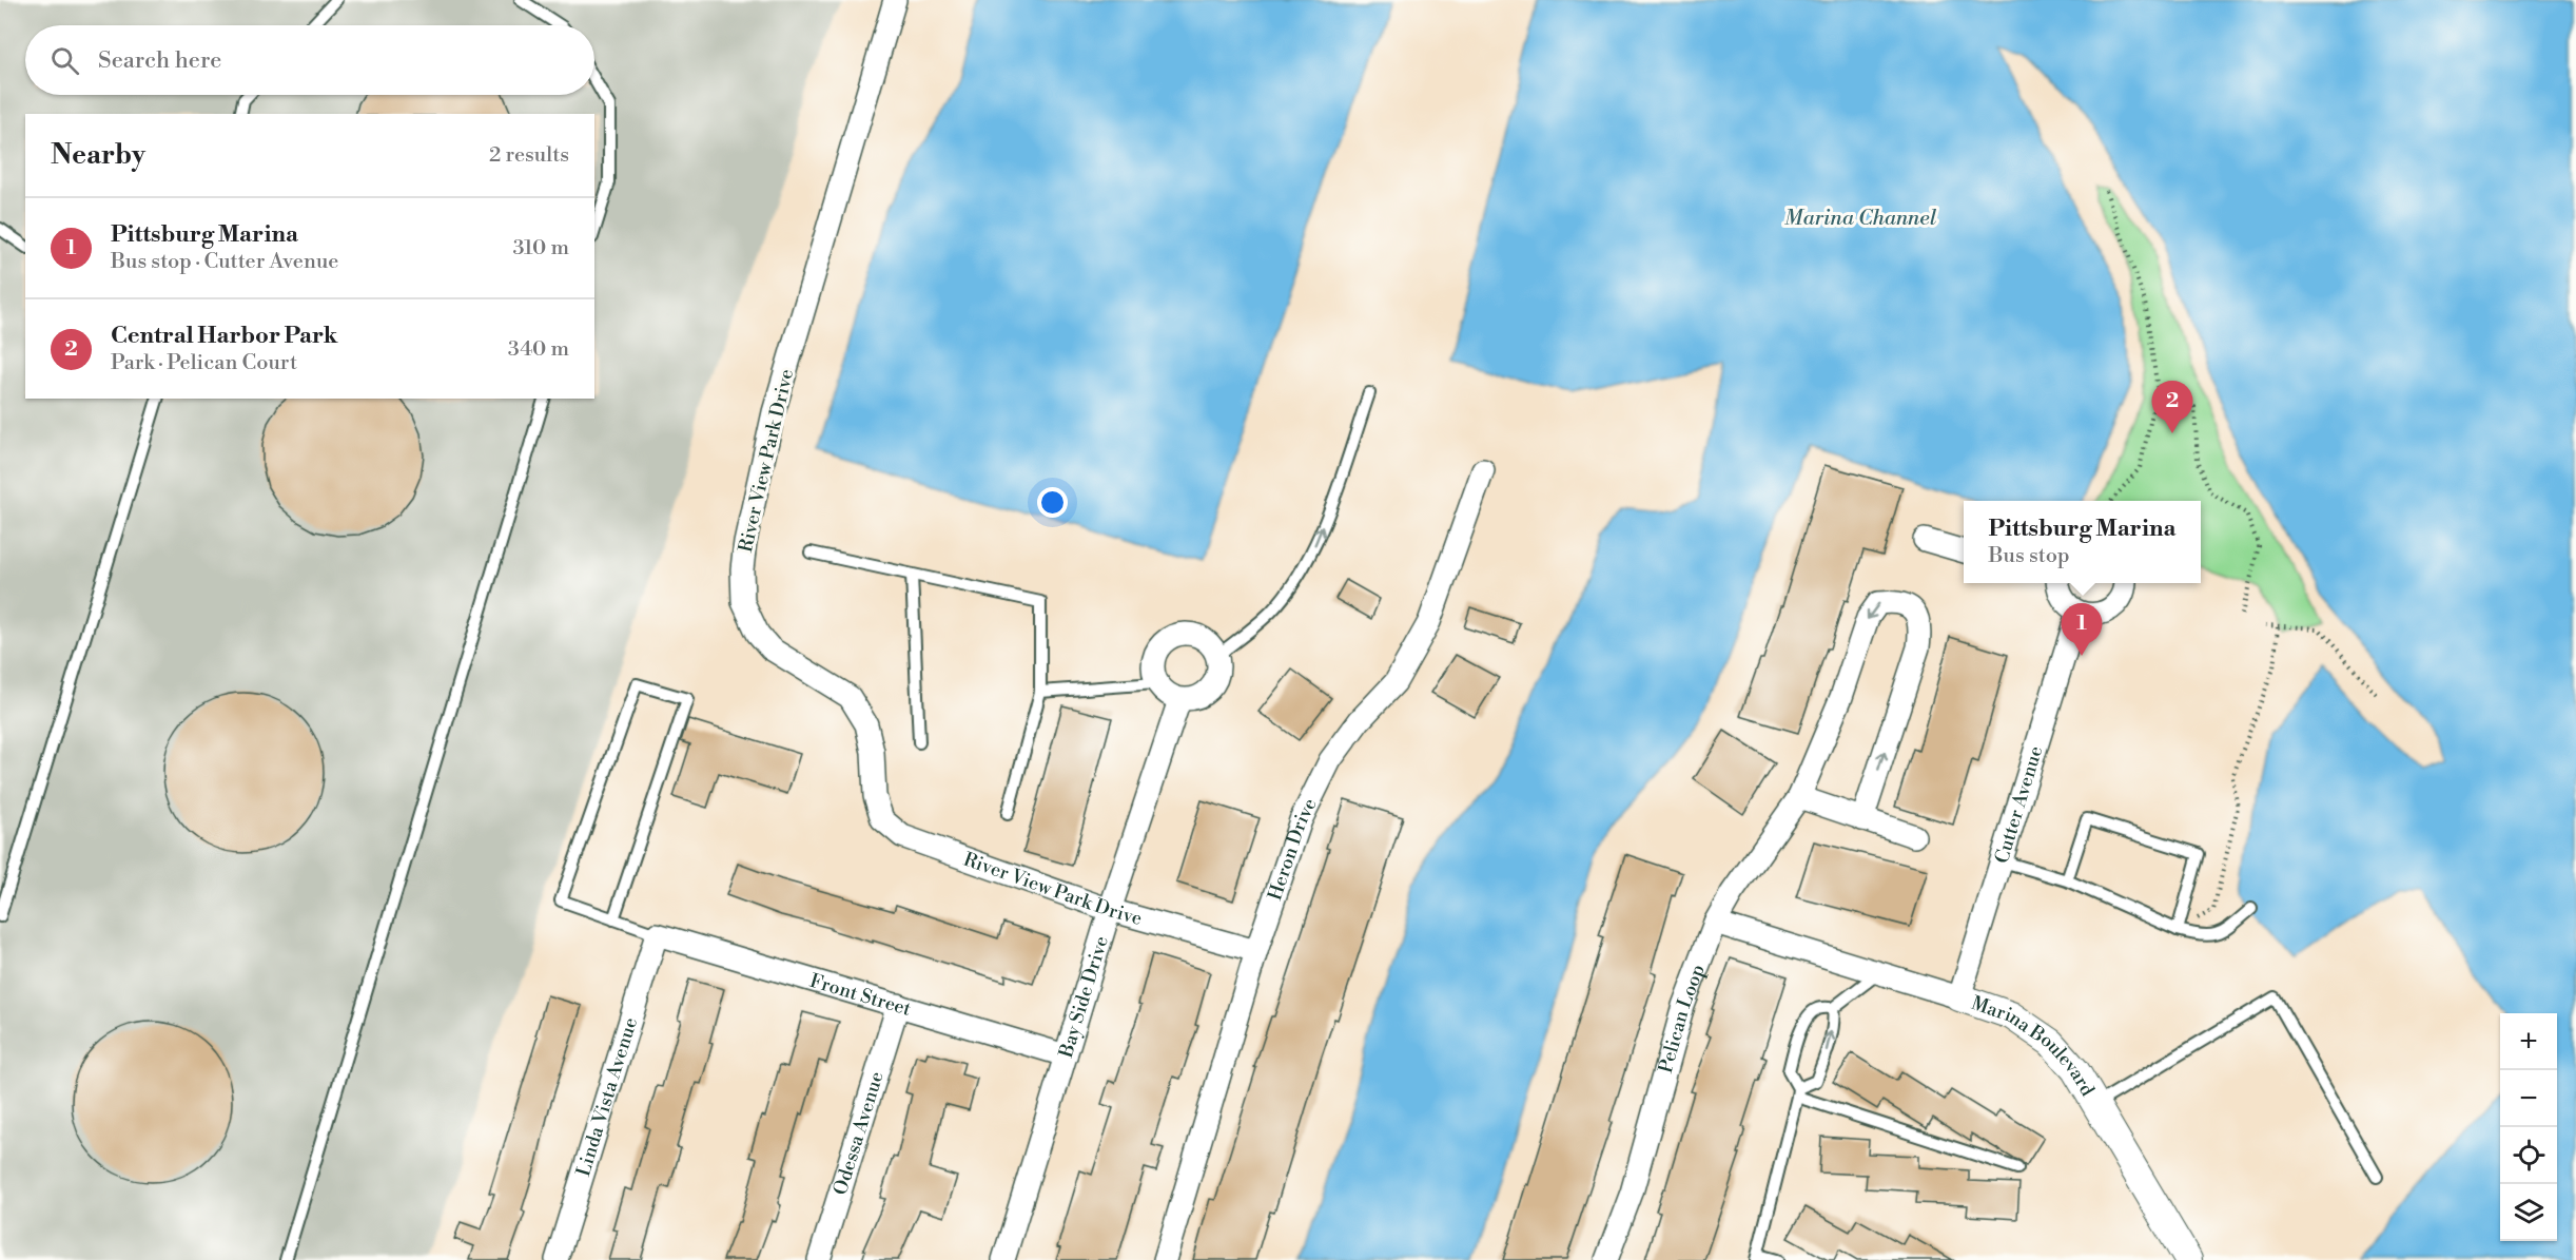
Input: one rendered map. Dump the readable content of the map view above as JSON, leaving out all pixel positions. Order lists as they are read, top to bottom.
{
  "streets": {
    "street": [
      "River View Park Drive",
      "Cutter Avenue",
      "Heron Drive",
      "Front Street",
      "Bay Side Drive",
      "Pelican Loop",
      "Marina Boulevard",
      "Linda Vista Avenue",
      "Odessa Avenue"
    ]
  },
  "crossings": [
    ["River View Park Drive", "Heron Drive"],
    ["River View Park Drive", "Bay Side Drive"],
    ["Cutter Avenue", "Marina Boulevard"],
    ["Front Street", "Bay Side Drive"],
    ["Front Street", "Linda Vista Avenue"],
    ["Front Street", "Odessa Avenue"],
    ["Pelican Loop", "Marina Boulevard"]
  ],
  "water": ["Marina Channel"],
  "page": {
    "search": "Search here",
    "heading": ["Nearby", "2 results"],
    "list": [
      {
        "mark": "1",
        "name": "Pittsburg Marina",
        "note": "Bus stop · Cutter Avenue",
        "value": "310 m"
      },
      {
        "mark": "2",
        "name": "Central Harbor Park",
        "note": "Park · Pelican Court",
        "value": "340 m"
      }
    ],
    "pins": ["2", "1"],
    "popup": ["Pittsburg Marina", "Bus stop"],
    "map_buttons": ["+", "−"]
  }
}
